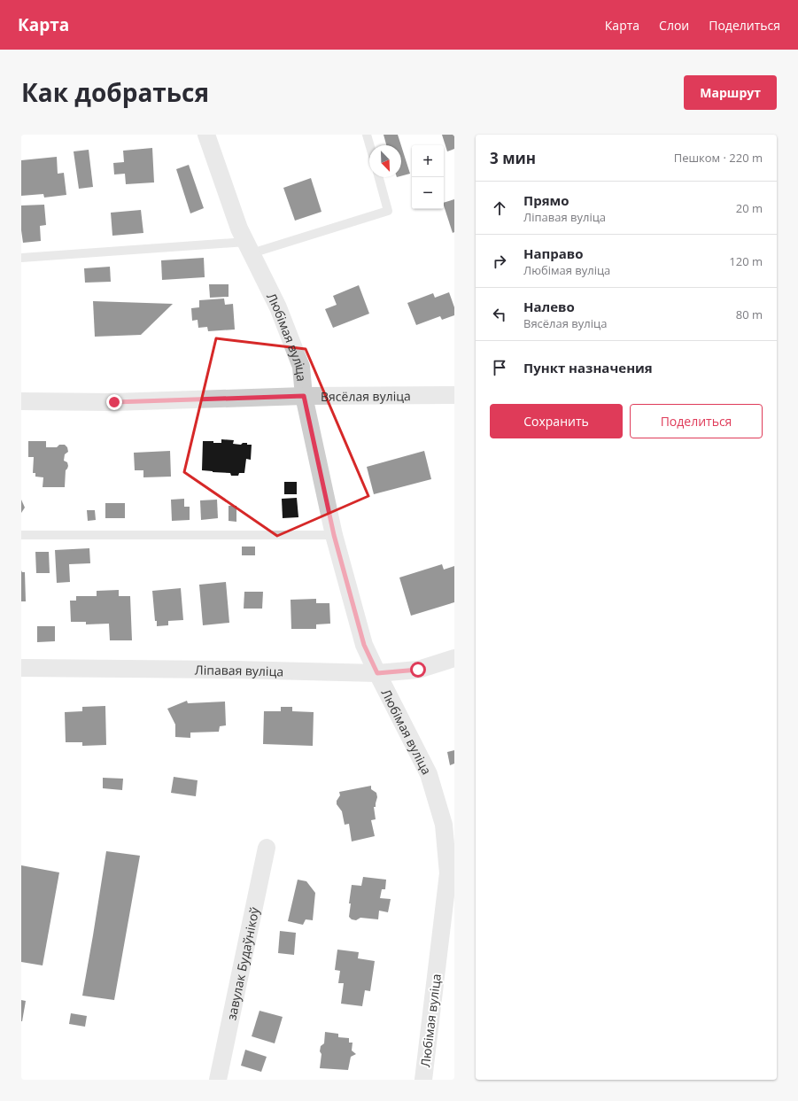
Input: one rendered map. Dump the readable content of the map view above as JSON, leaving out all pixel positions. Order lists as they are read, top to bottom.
{
  "streets": {
    "street": [
      "Любімая вуліца",
      "Вясёлая вуліца",
      "Ліпавая вуліца",
      "завулак Будаўнікоў"
    ]
  },
  "crossings": [
    ["Любімая вуліца", "Вясёлая вуліца"],
    ["Любімая вуліца", "Ліпавая вуліца"]
  ],
  "north": "bottom right",
  "page": {
    "header": "Карта",
    "nav": ["Карта", "Слои", "Поделиться"],
    "title": "Как добраться",
    "buttons": [
      "Маршрут",
      ["Сохранить", "Поделиться"]
    ],
    "heading": ["3 мин", "Пешком · 220 m"],
    "map_buttons": ["+", "−"],
    "list": [
      ["Прямо", "Ліпавая вуліца", "20 m"],
      ["Направо", "Любімая вуліца", "120 m"],
      ["Налево", "Вясёлая вуліца", "80 m"],
      "Пункт назначения"
    ]
  }
}
